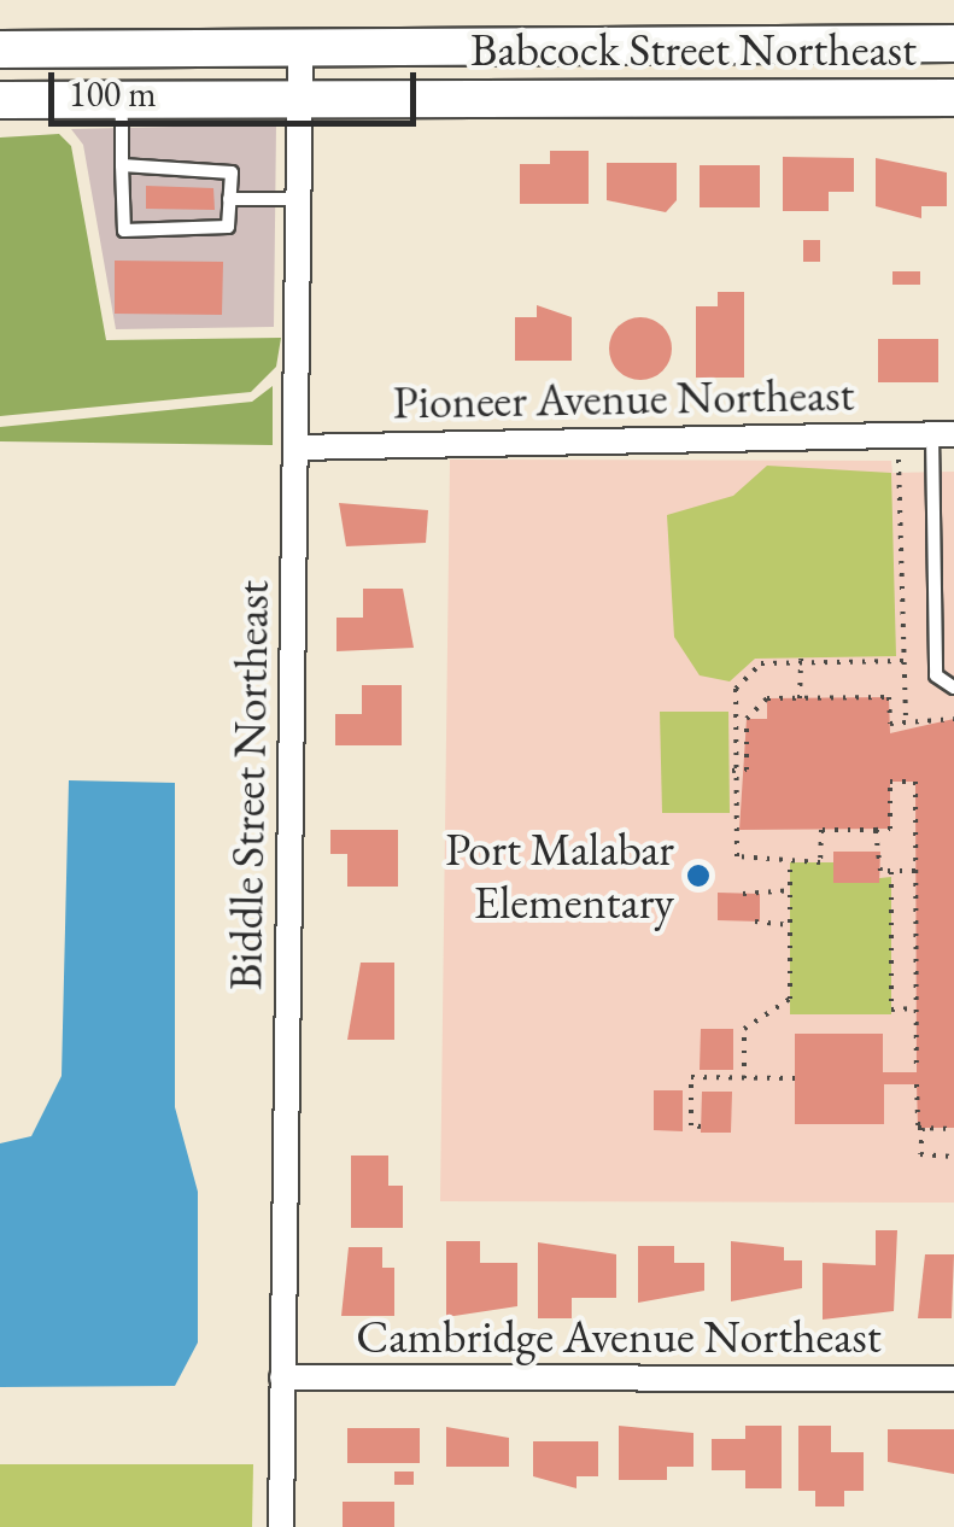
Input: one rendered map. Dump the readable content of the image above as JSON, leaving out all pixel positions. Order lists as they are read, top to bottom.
{
  "streets": {
    "main road": ["Babcock Street Northeast"],
    "street": ["Pioneer Avenue Northeast", "Biddle Street Northeast", "Cambridge Avenue Northeast"]
  },
  "crossings": [
    ["Babcock Street Northeast", "Biddle Street Northeast"],
    ["Pioneer Avenue Northeast", "Biddle Street Northeast"],
    ["Biddle Street Northeast", "Cambridge Avenue Northeast"]
  ],
  "places": ["Port Malabar Elementary"],
  "scale_bar": "100 m"
}
